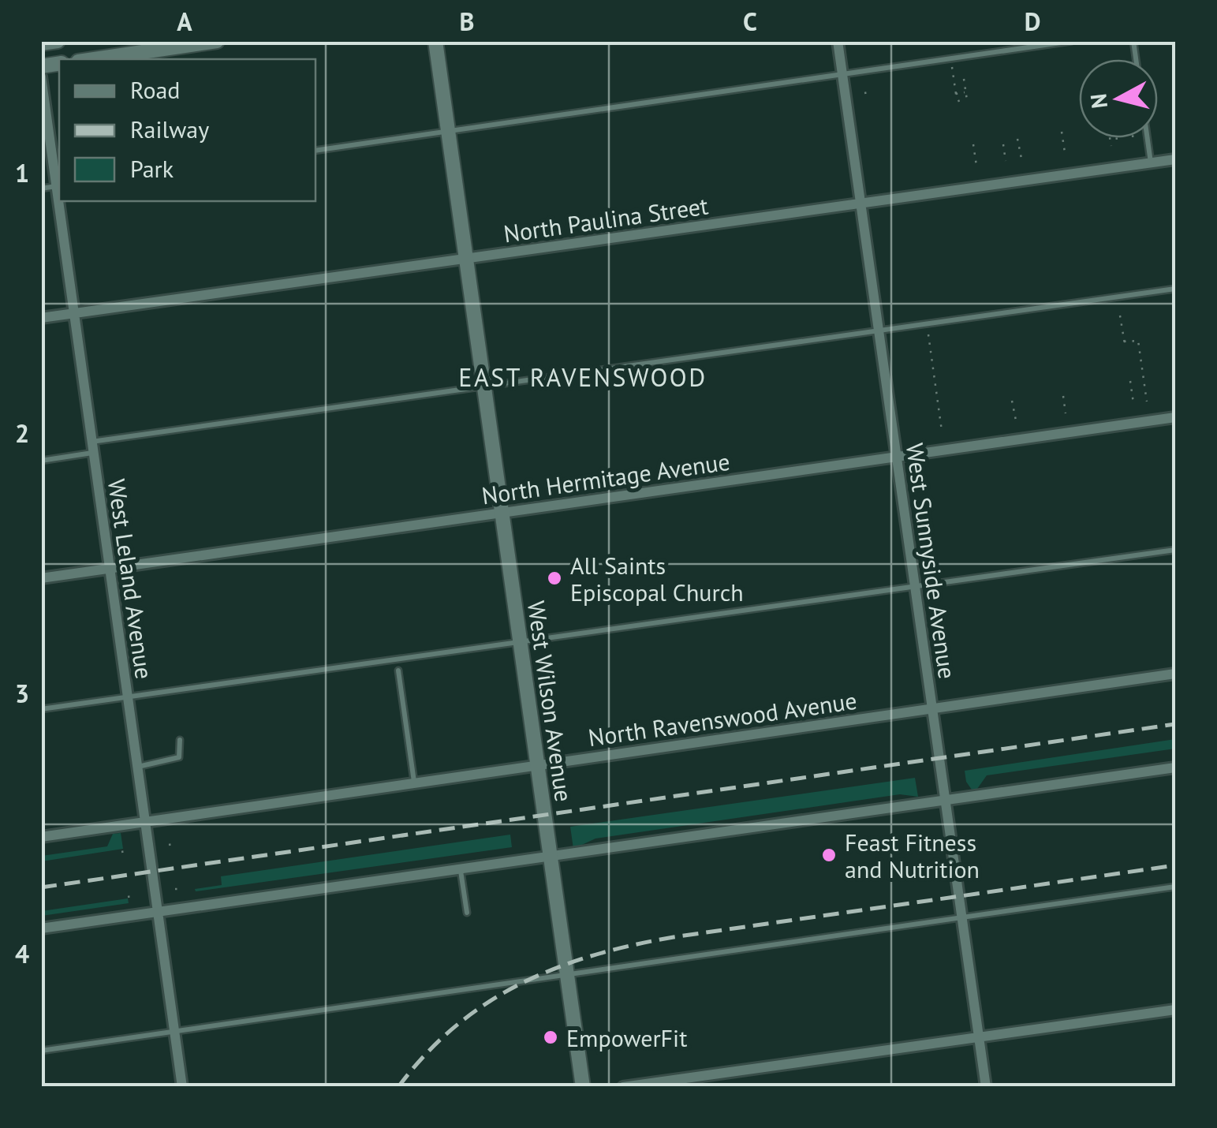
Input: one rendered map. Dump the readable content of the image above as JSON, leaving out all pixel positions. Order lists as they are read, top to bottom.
{
  "streets": {
    "street": [
      "North Paulina Street",
      "North Hermitage Avenue",
      "West Sunnyside Avenue",
      "West Leland Avenue",
      "West Wilson Avenue",
      "North Ravenswood Avenue"
    ]
  },
  "crossings": [
    ["North Paulina Street", "West Sunnyside Avenue"],
    ["North Paulina Street", "West Leland Avenue"],
    ["North Paulina Street", "West Wilson Avenue"],
    ["North Hermitage Avenue", "West Sunnyside Avenue"],
    ["North Hermitage Avenue", "West Leland Avenue"],
    ["North Hermitage Avenue", "West Wilson Avenue"],
    ["West Sunnyside Avenue", "North Ravenswood Avenue"],
    ["West Leland Avenue", "North Ravenswood Avenue"],
    ["West Wilson Avenue", "North Ravenswood Avenue"]
  ],
  "districts": ["EAST RAVENSWOOD"],
  "places": ["All Saints Episcopal Church", "Feast Fitness and Nutrition", "EmpowerFit"],
  "legend": ["Road", "Railway", "Park"],
  "north": "left",
  "grid": {
    "columns": [
      "A",
      "B",
      "C",
      "D"
    ],
    "rows": [
      "1",
      "2",
      "3",
      "4"
    ]
  }
}
